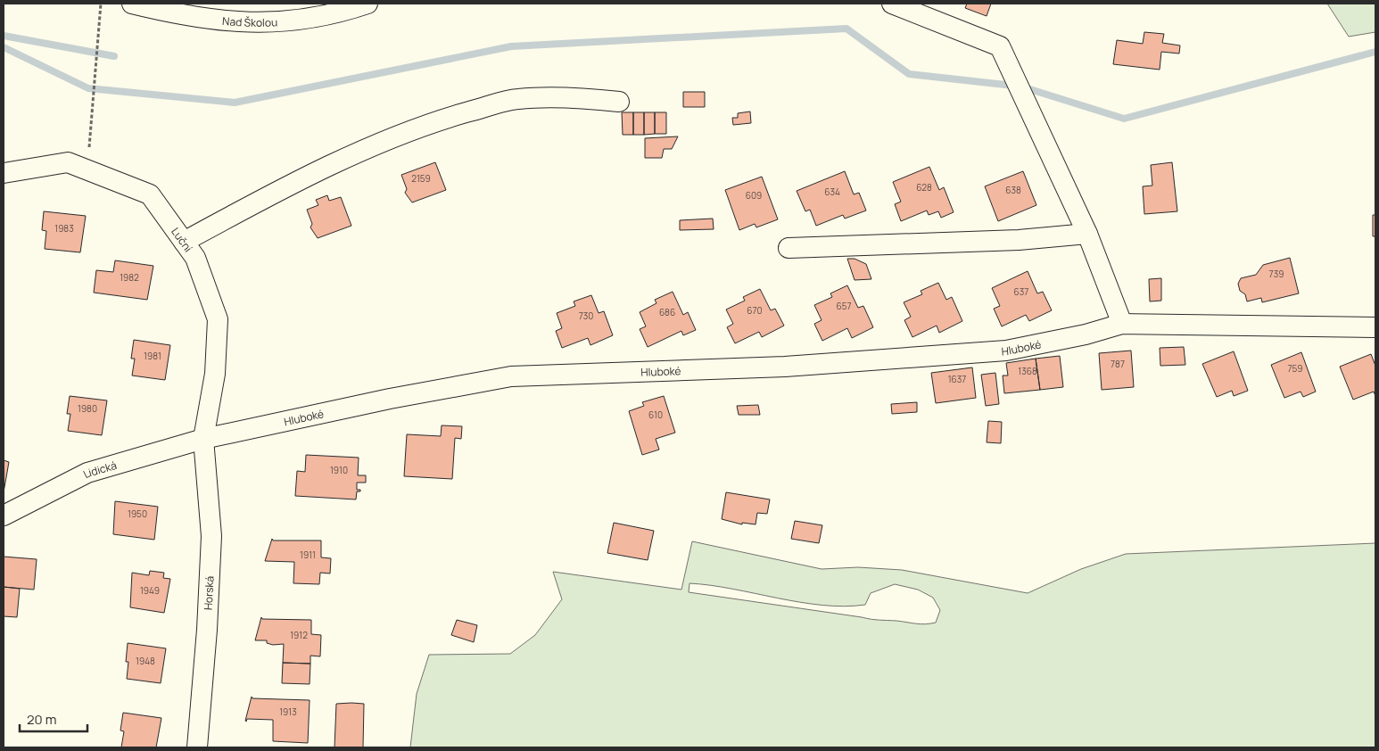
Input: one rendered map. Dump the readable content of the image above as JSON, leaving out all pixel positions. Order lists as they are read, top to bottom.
{
  "streets": {
    "street": [
      "Nad Školou",
      "Luční",
      "Hluboké",
      "Lidická",
      "Horská"
    ]
  },
  "crossings": [
    ["Luční", "Hluboké"],
    ["Luční", "Lidická"],
    ["Luční", "Horská"],
    ["Hluboké", "Lidická"],
    ["Hluboké", "Horská"],
    ["Lidická", "Horská"]
  ],
  "house_numbers": [
    "2159",
    "628",
    "638",
    "634",
    "609",
    "1983",
    "739",
    "1982",
    "637",
    "657",
    "670",
    "686",
    "730",
    "1981",
    "787",
    "759",
    "1368",
    "1637",
    "1980",
    "610",
    "1910",
    "1950",
    "1911",
    "1949",
    "1912",
    "1948",
    "1913"
  ],
  "scale_bar": "20 m"
}
